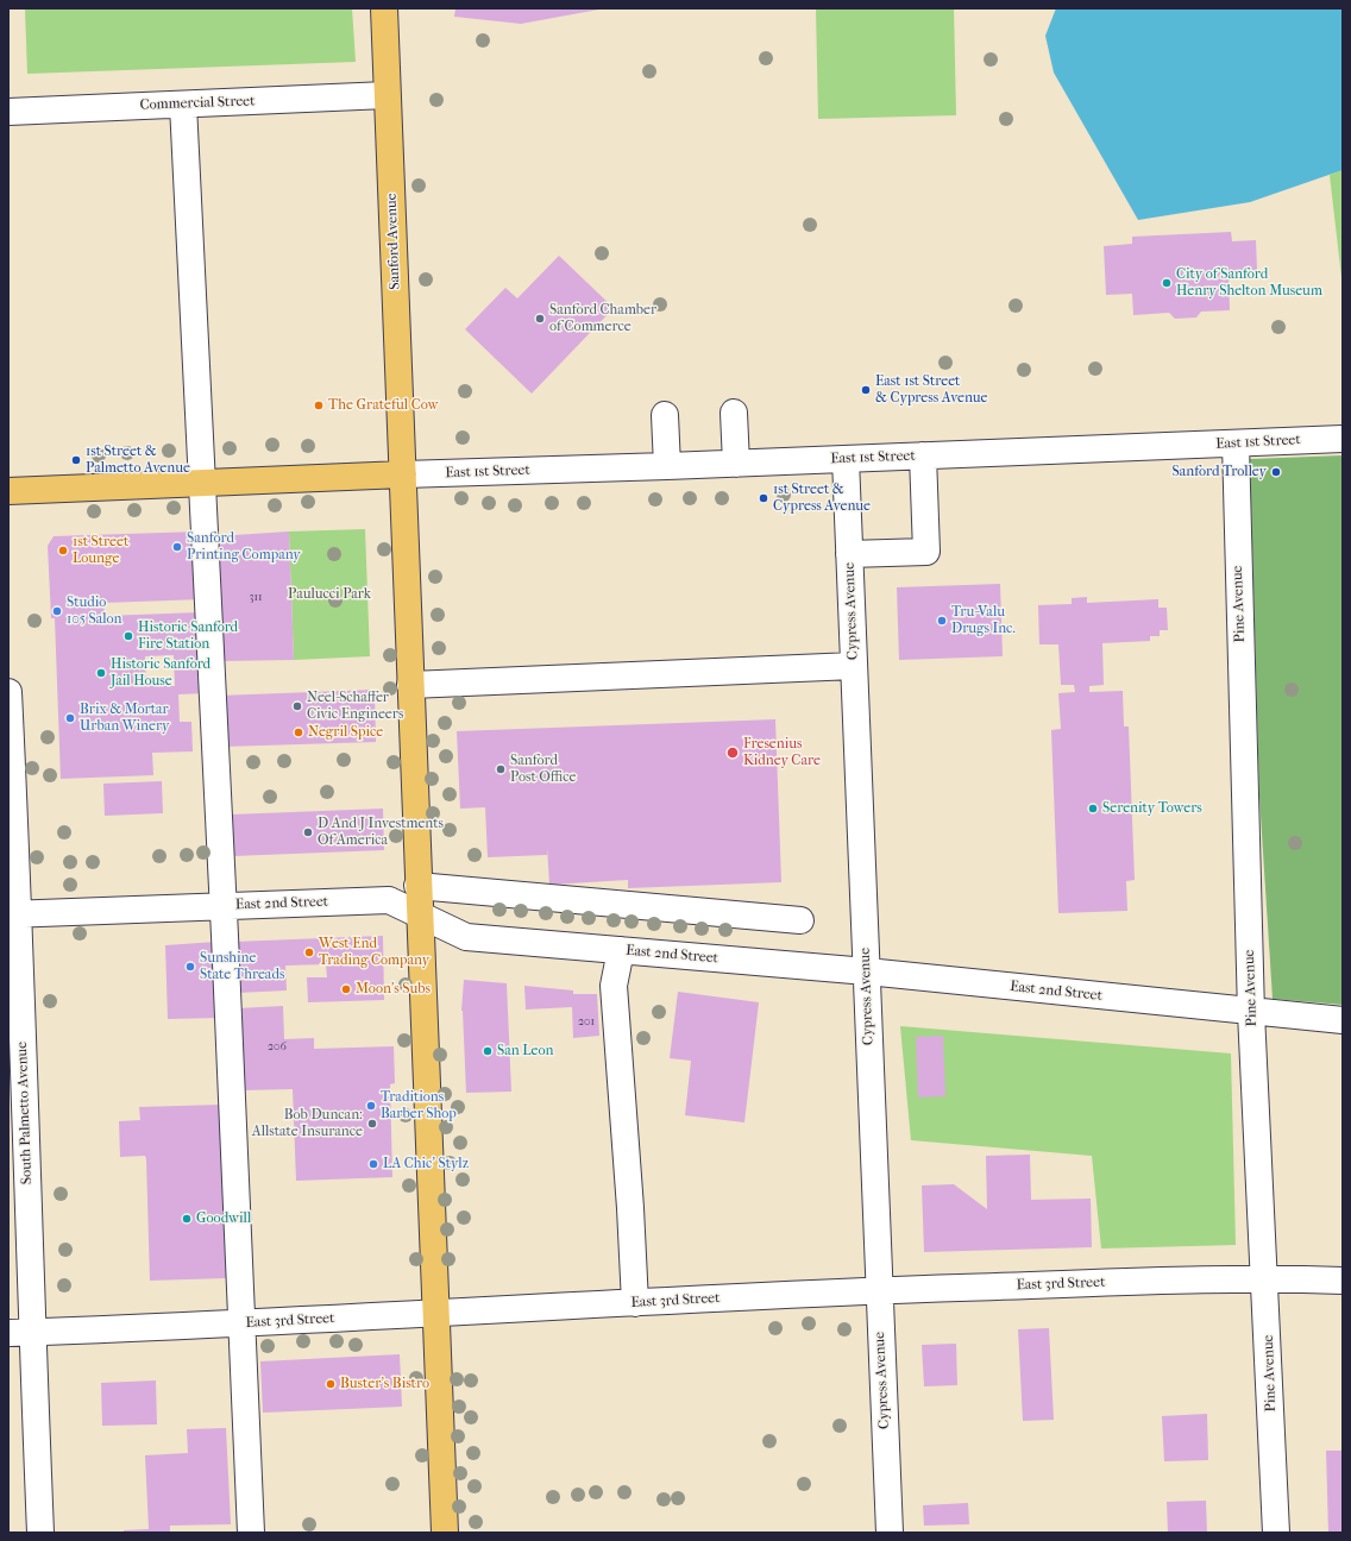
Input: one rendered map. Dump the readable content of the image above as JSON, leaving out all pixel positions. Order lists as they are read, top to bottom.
{
  "streets": {
    "main road": ["Sanford Avenue"],
    "street": [
      "Commercial Street",
      "East 1st Street",
      "Pine Avenue",
      "Cypress Avenue",
      "East 2nd Street",
      "South Palmetto Avenue",
      "East 3rd Street"
    ]
  },
  "crossings": [
    ["Commercial Street", "Sanford Avenue"],
    ["Sanford Avenue", "East 1st Street"],
    ["Sanford Avenue", "East 2nd Street"],
    ["Sanford Avenue", "East 3rd Street"],
    ["East 1st Street", "Pine Avenue"],
    ["East 1st Street", "Cypress Avenue"],
    ["Pine Avenue", "East 2nd Street"],
    ["Pine Avenue", "East 3rd Street"],
    ["Cypress Avenue", "East 2nd Street"],
    ["Cypress Avenue", "East 3rd Street"],
    ["East 2nd Street", "South Palmetto Avenue"],
    ["South Palmetto Avenue", "East 3rd Street"]
  ],
  "parks": ["Paulucci Park"],
  "places": [
    "City of Sanford Henry Shelton Museum",
    "Sanford Chamber of Commerce",
    "East 1st Street & Cypress Avenue",
    "The Grateful Cow",
    "1st Street & Palmetto Avenue",
    "Sanford Trolley",
    "1st Street & Cypress Avenue",
    "Sanford Printing Company",
    "1st Street Lounge",
    "Studio 105 Salon",
    "Tru-Valu Drugs Inc.",
    "Historic Sanford Fire Station",
    "Historic Sanford Jail House",
    "Neel-Schaffer Civic Engineers",
    "Brix & Mortar Urban Winery",
    "Negril Spice",
    "Fresenius Kidney Care",
    "Sanford Post Office",
    "Serenity Towers",
    "D And J Investments Of America",
    "West End Trading Company",
    "Sunshine State Threads",
    "Moon's Subs",
    "San Leon",
    "Traditions Barber Shop",
    "Bob Duncan: Allstate Insurance",
    "LA Chic' Stylz",
    "Goodwill",
    "Buster's Bistro"
  ],
  "house_numbers": ["311", "201", "206"]
}
